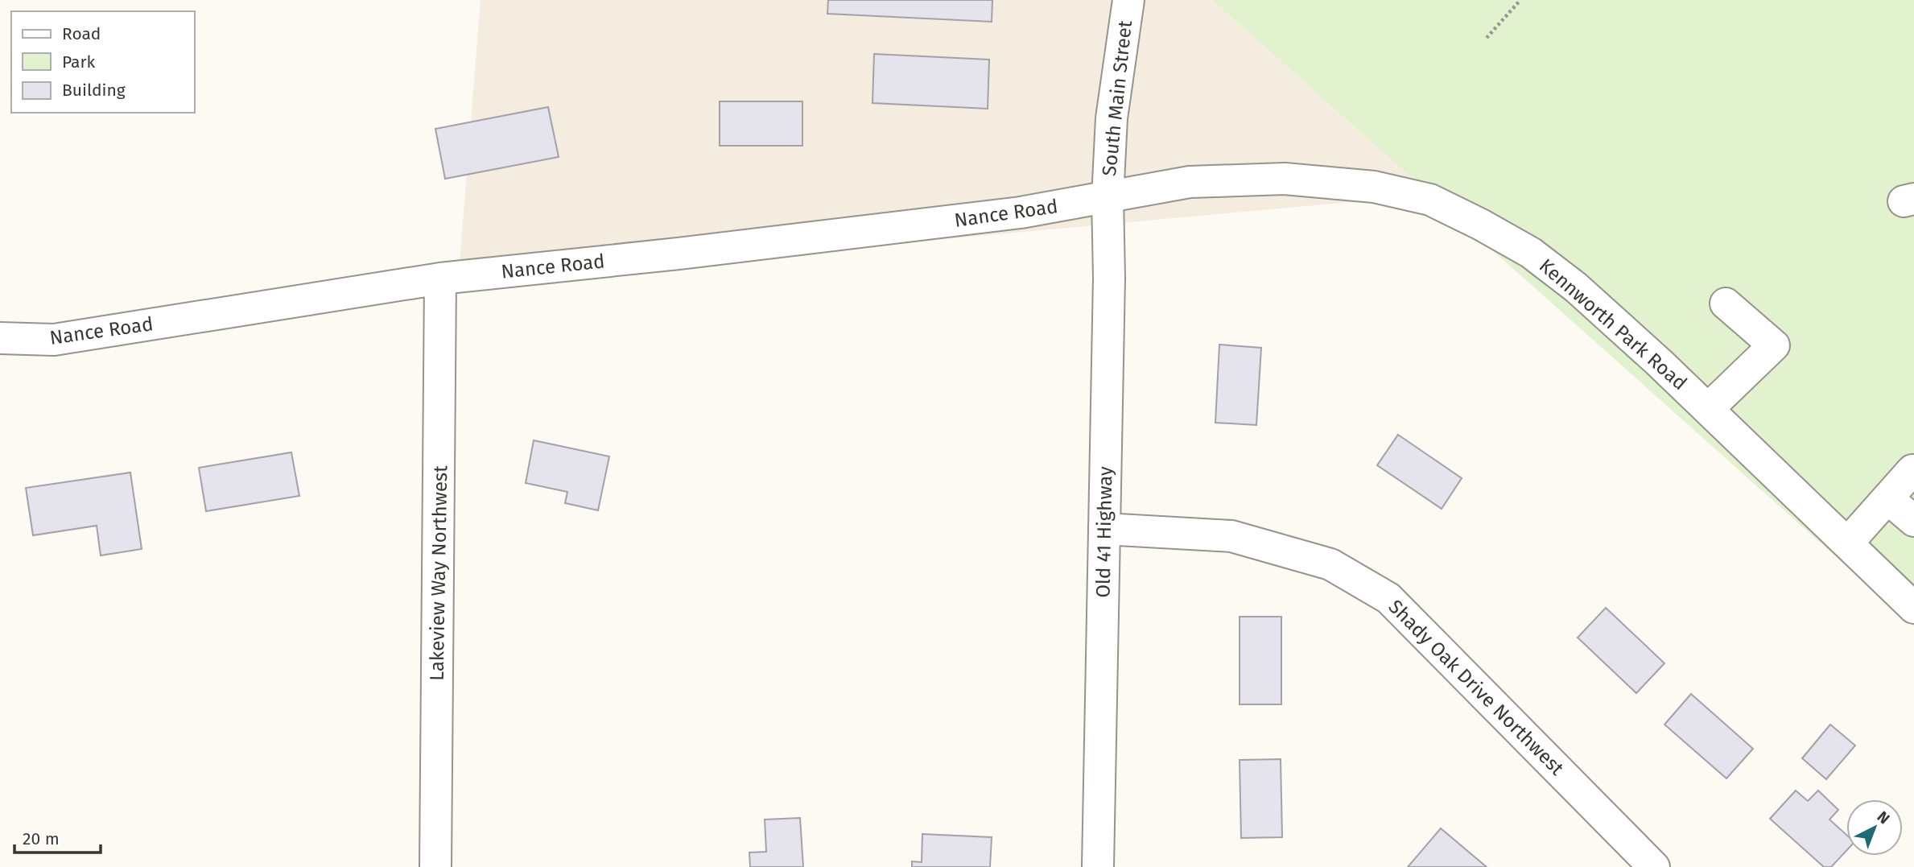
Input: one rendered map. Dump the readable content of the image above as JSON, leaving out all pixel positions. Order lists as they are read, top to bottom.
{
  "streets": {
    "street": [
      "South Main Street",
      "Nance Road",
      "Kennworth Park Road",
      "Old 41 Highway",
      "Lakeview Way Northwest",
      "Shady Oak Drive Northwest"
    ]
  },
  "crossings": [
    ["South Main Street", "Nance Road"],
    ["South Main Street", "Kennworth Park Road"],
    ["South Main Street", "Old 41 Highway"],
    ["Nance Road", "Kennworth Park Road"],
    ["Nance Road", "Old 41 Highway"],
    ["Nance Road", "Lakeview Way Northwest"],
    ["Kennworth Park Road", "Old 41 Highway"],
    ["Old 41 Highway", "Shady Oak Drive Northwest"]
  ],
  "legend": ["Road", "Park", "Building"],
  "scale_bar": "20 m",
  "north": "top right"
}
